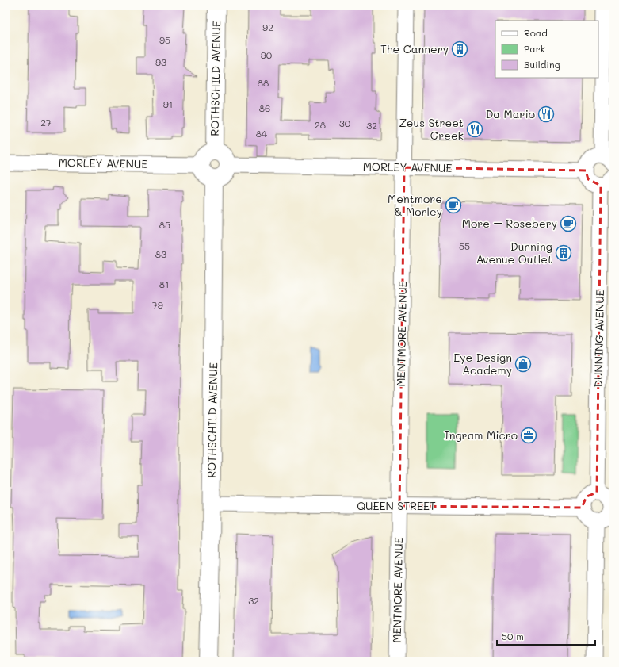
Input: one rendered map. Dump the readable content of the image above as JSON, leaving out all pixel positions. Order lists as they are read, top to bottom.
{
  "streets": {
    "street": [
      "ROTHSCHILD AVENUE",
      "MORLEY AVENUE",
      "MENTMORE AVENUE",
      "DUNNING AVENUE",
      "QUEEN STREET"
    ]
  },
  "crossings": [
    ["ROTHSCHILD AVENUE", "MORLEY AVENUE"],
    ["ROTHSCHILD AVENUE", "QUEEN STREET"],
    ["MORLEY AVENUE", "MENTMORE AVENUE"],
    ["MENTMORE AVENUE", "QUEEN STREET"],
    ["DUNNING AVENUE", "QUEEN STREET"]
  ],
  "places": {
    "building": ["The Cannery", "Dunning Avenue Outlet"],
    "restaurant": ["Da Mario", "Zeus Street Greek"],
    "cafe": ["Mentmore & Morley", "More – Rosebery"],
    "shop": ["Eye Design Academy"],
    "office": ["Ingram Micro"]
  },
  "house_numbers": [
    "92",
    "95",
    "90",
    "93",
    "88",
    "91",
    "86",
    "27",
    "30",
    "28",
    "32",
    "84",
    "85",
    "55",
    "83",
    "81",
    "79",
    "32"
  ],
  "legend": ["Road", "Park", "Building"],
  "scale_bar": "50 m"
}
